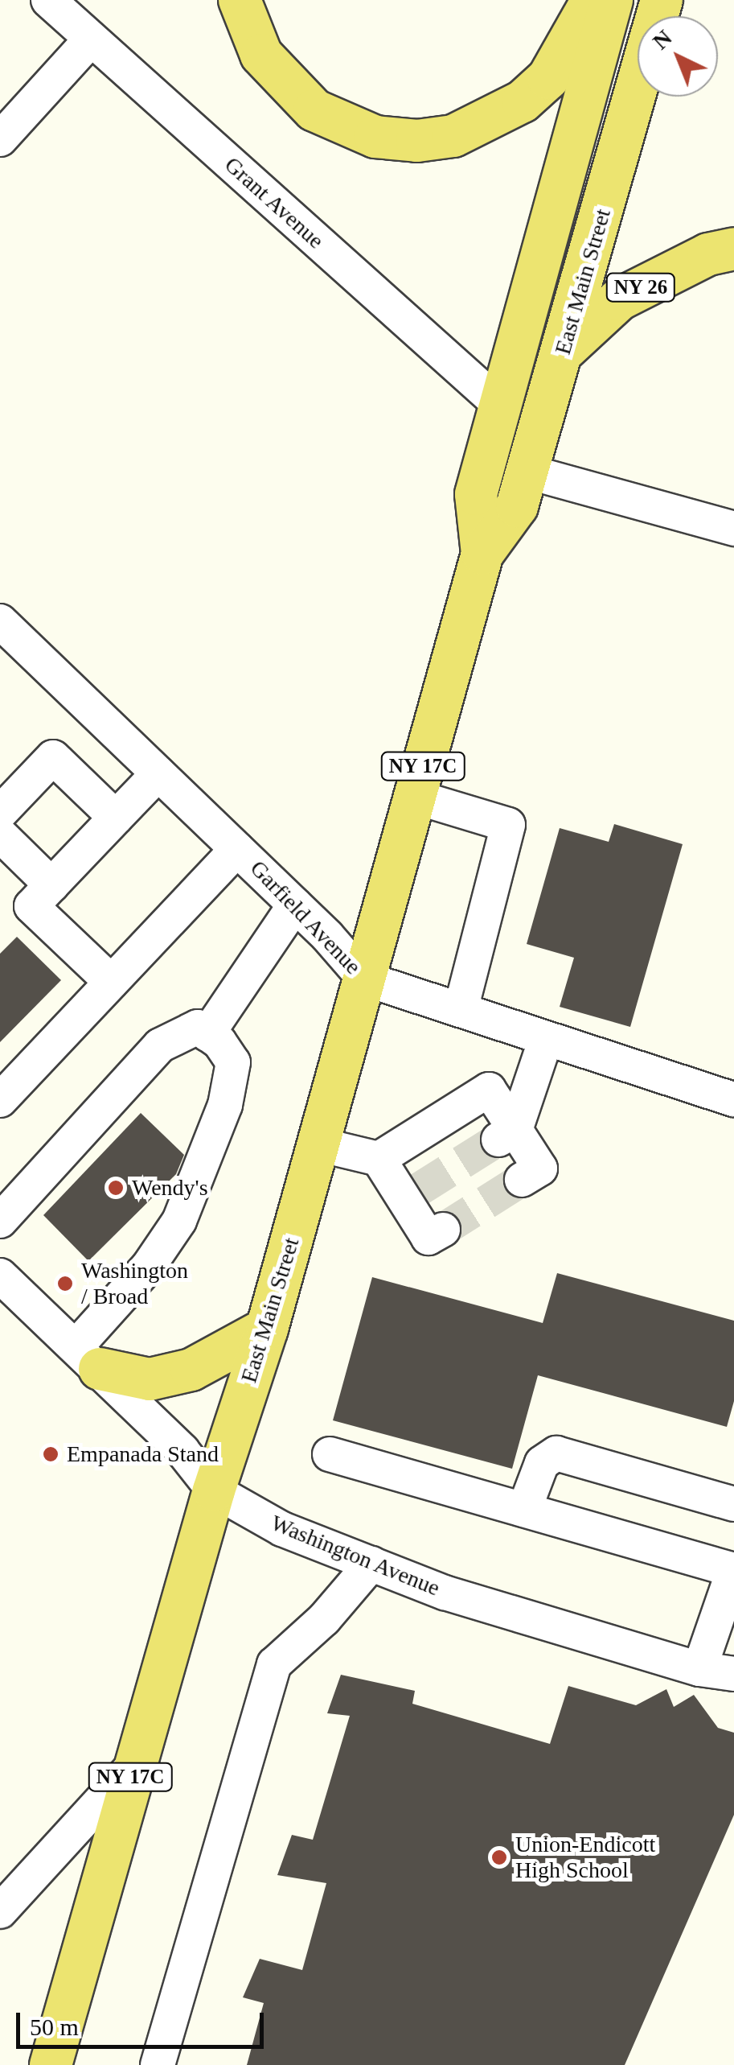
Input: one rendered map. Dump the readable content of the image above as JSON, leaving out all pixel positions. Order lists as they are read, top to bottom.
{
  "streets": {
    "main road": ["East Main Street", "NY 26", "NY 17C"],
    "street": ["Grant Avenue", "Garfield Avenue", "Washington Avenue"]
  },
  "crossings": [
    ["Grant Avenue", "East Main Street"],
    ["East Main Street", "NY 26"],
    ["East Main Street", "Garfield Avenue"],
    ["East Main Street", "Washington Avenue"]
  ],
  "places": [
    "Wendy's",
    "Washington / Broad",
    "Empanada Stand",
    "Union-Endicott High School"
  ],
  "scale_bar": "50 m",
  "north": "top left"
}
